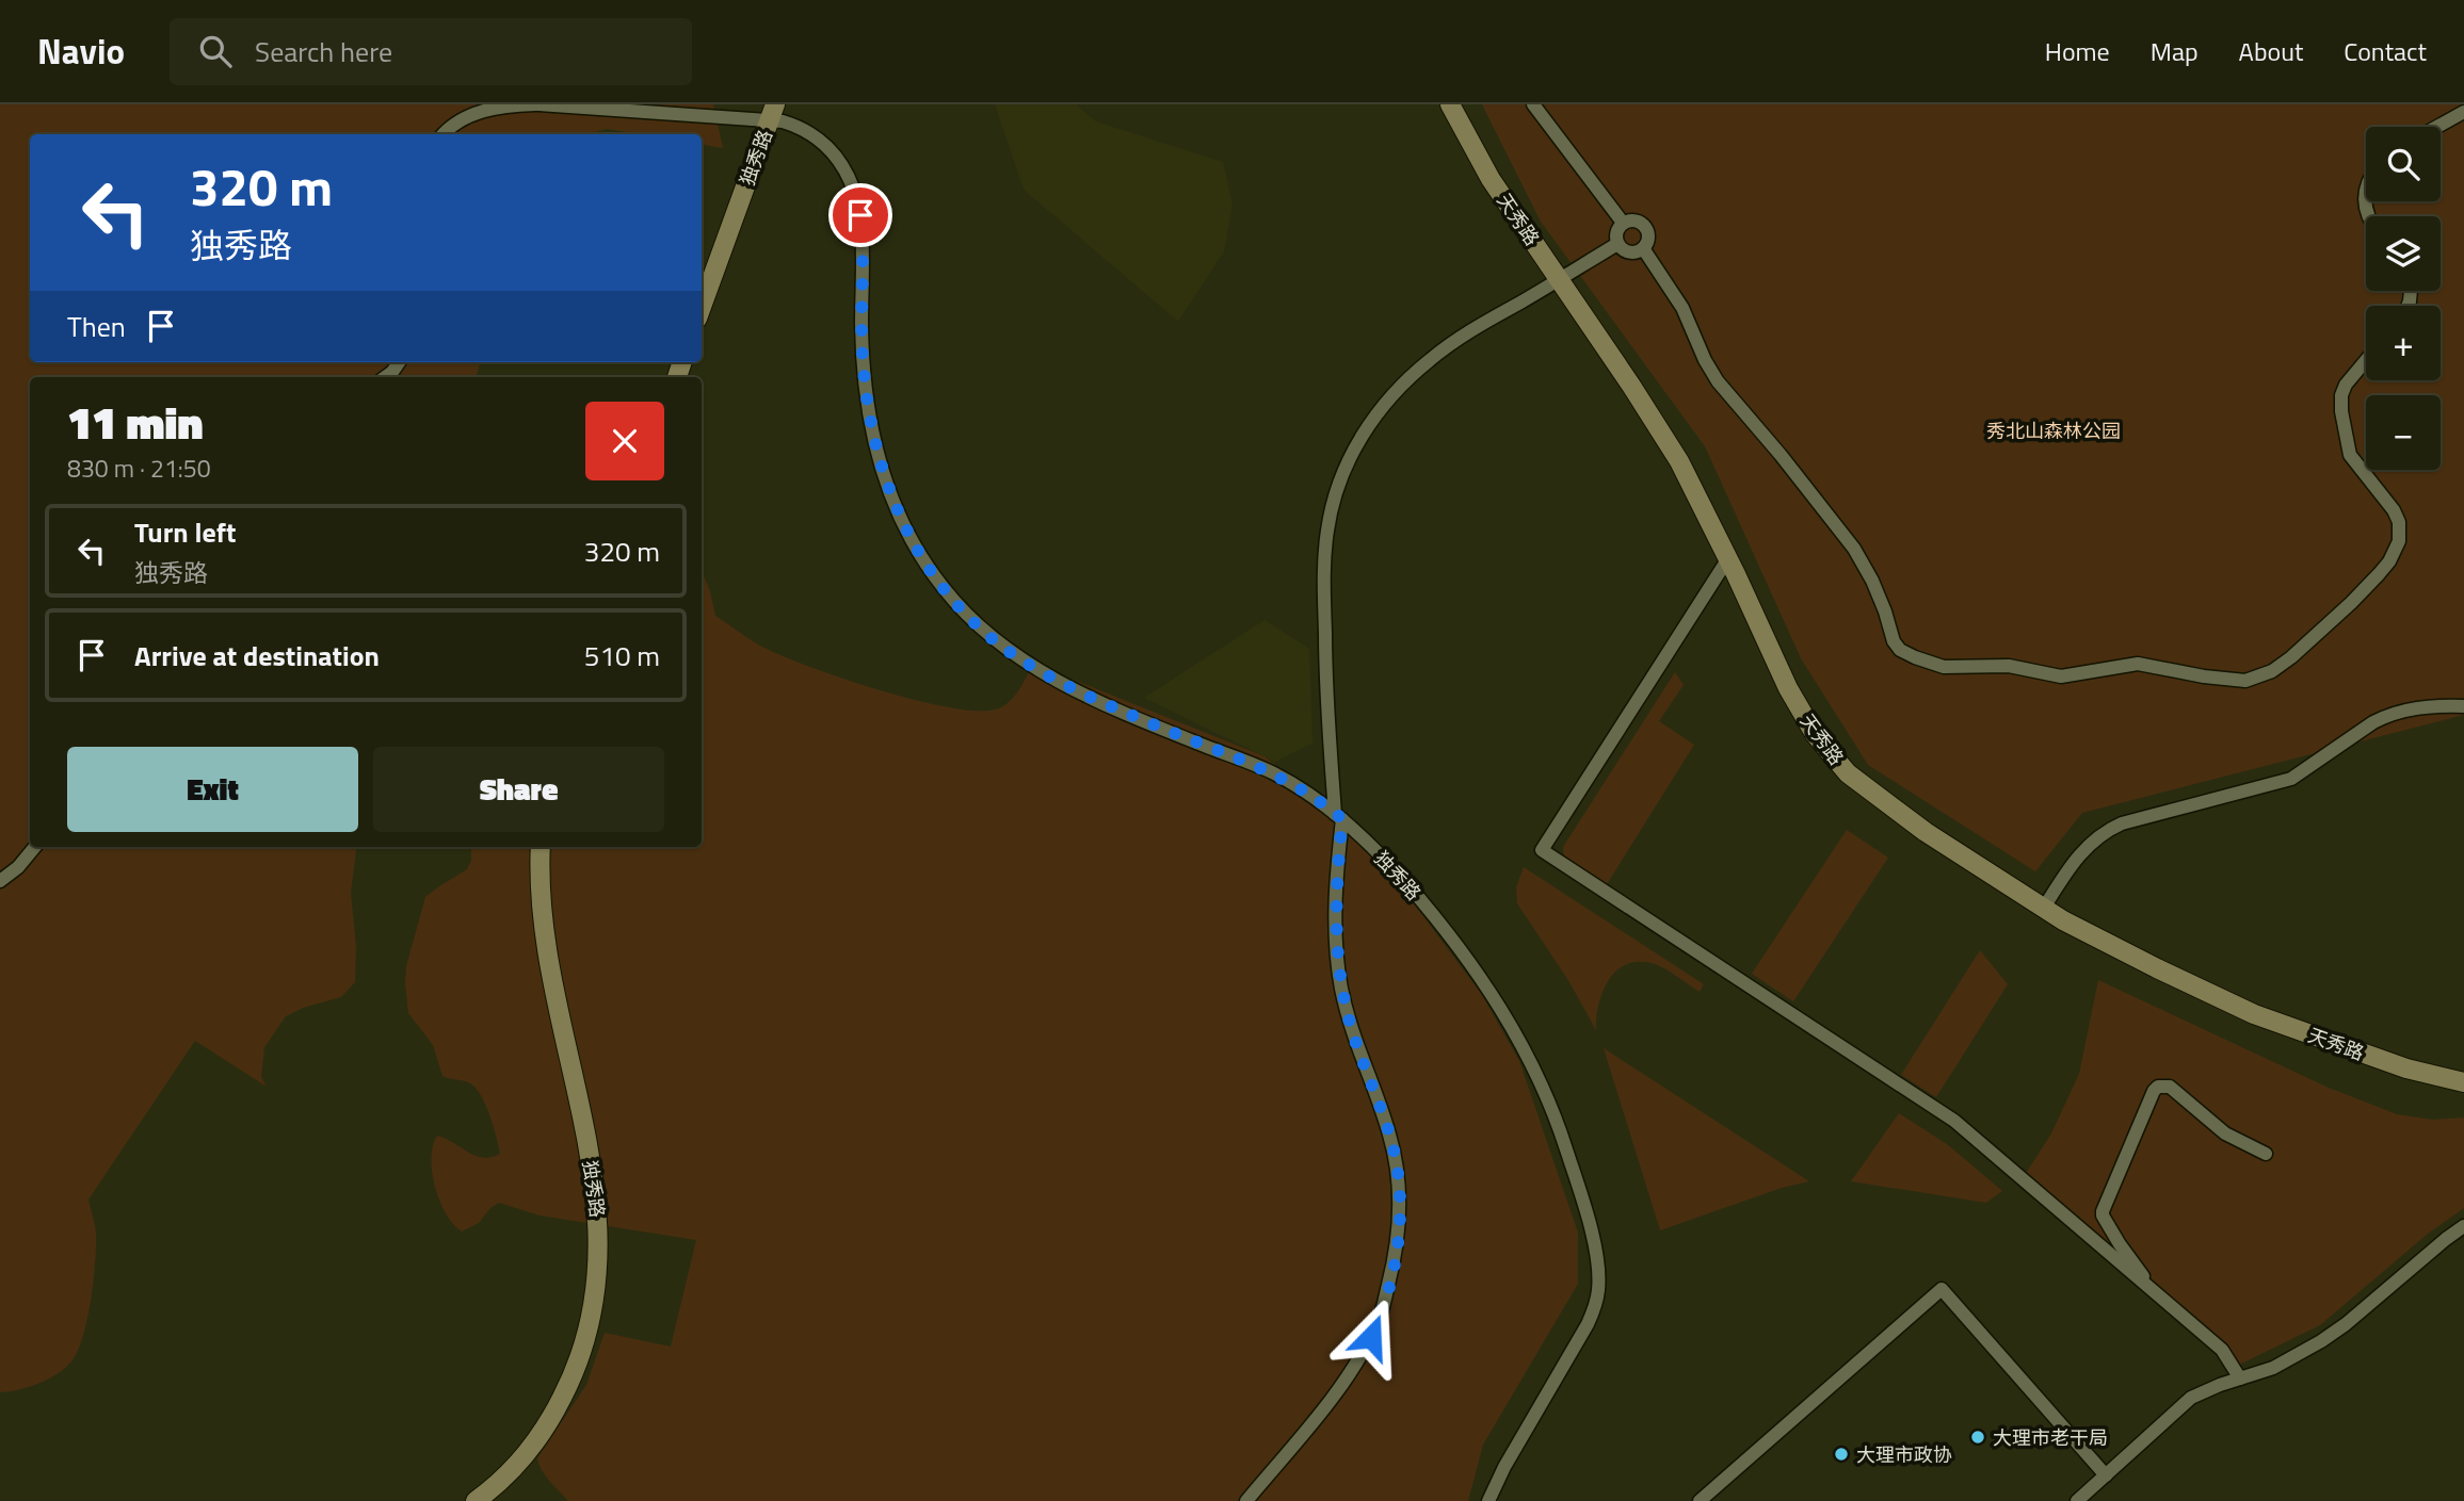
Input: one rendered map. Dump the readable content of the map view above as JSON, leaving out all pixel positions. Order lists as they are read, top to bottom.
{
  "streets": {
    "main road": ["独秀路", "天秀路"]
  },
  "parks": ["秀北山森林公园"],
  "places": ["大理市老干局", "大理市政协"],
  "page": {
    "header": "Navio",
    "search": "Search here",
    "nav": [
      "Home",
      "Map",
      "About",
      "Contact"
    ],
    "map_buttons": ["+", "−"],
    "turn": ["320 m", "独秀路"],
    "then": "Then",
    "heading": ["11 min", "830 m · 21:50"],
    "list": [
      {
        "name": "Turn left",
        "note": "独秀路",
        "value": "320 m"
      },
      {
        "name": "Arrive at destination",
        "value": "510 m"
      }
    ],
    "buttons": ["Exit", "Share"]
  }
}
